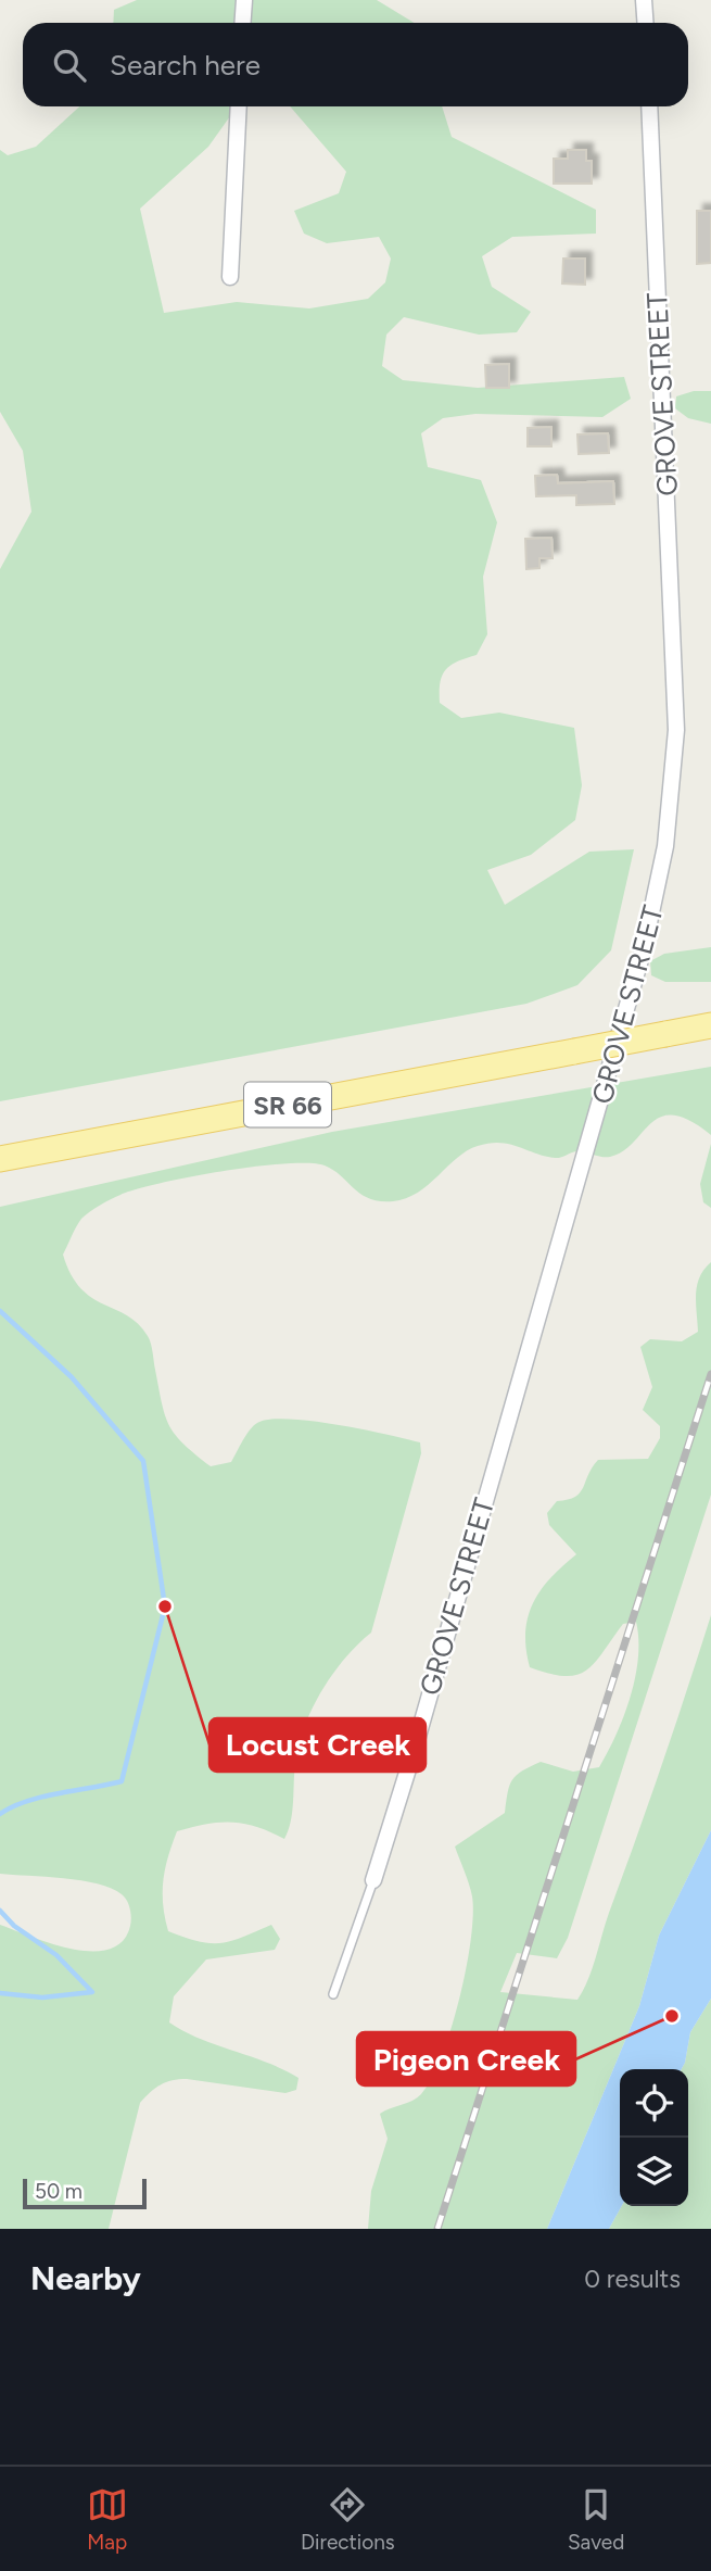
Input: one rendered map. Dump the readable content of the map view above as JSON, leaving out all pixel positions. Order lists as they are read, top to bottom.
{
  "streets": {
    "main road": ["SR 66"],
    "street": ["GROVE STREET"]
  },
  "places": ["Locust Creek", "Pigeon Creek"],
  "scale_bar": "50 m",
  "page": {
    "search": "Search here",
    "scale": "50 m",
    "heading": ["Nearby", "0 results"],
    "nav": ["Map", "Directions", "Saved"]
  }
}
